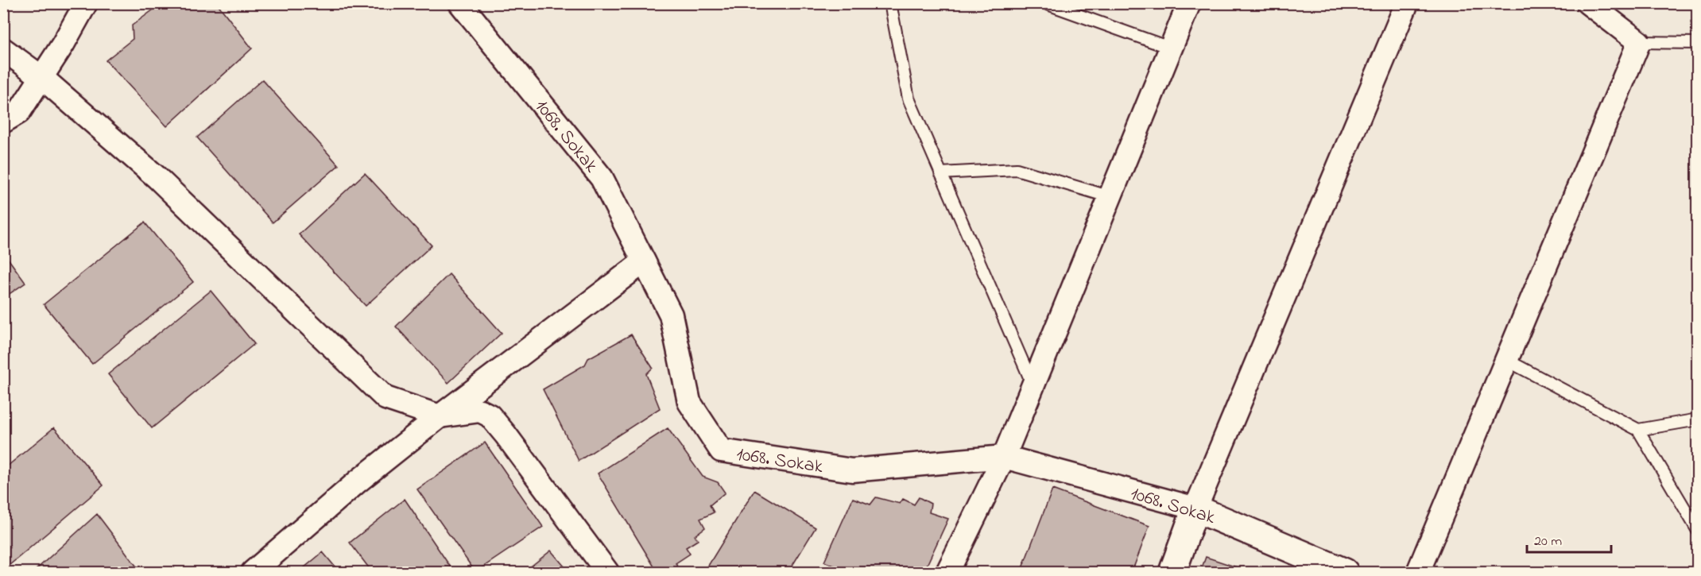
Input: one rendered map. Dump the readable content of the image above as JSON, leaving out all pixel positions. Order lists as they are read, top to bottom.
{
  "streets": {
    "street": ["1068. Sokak"]
  },
  "scale_bar": "20 m"
}
